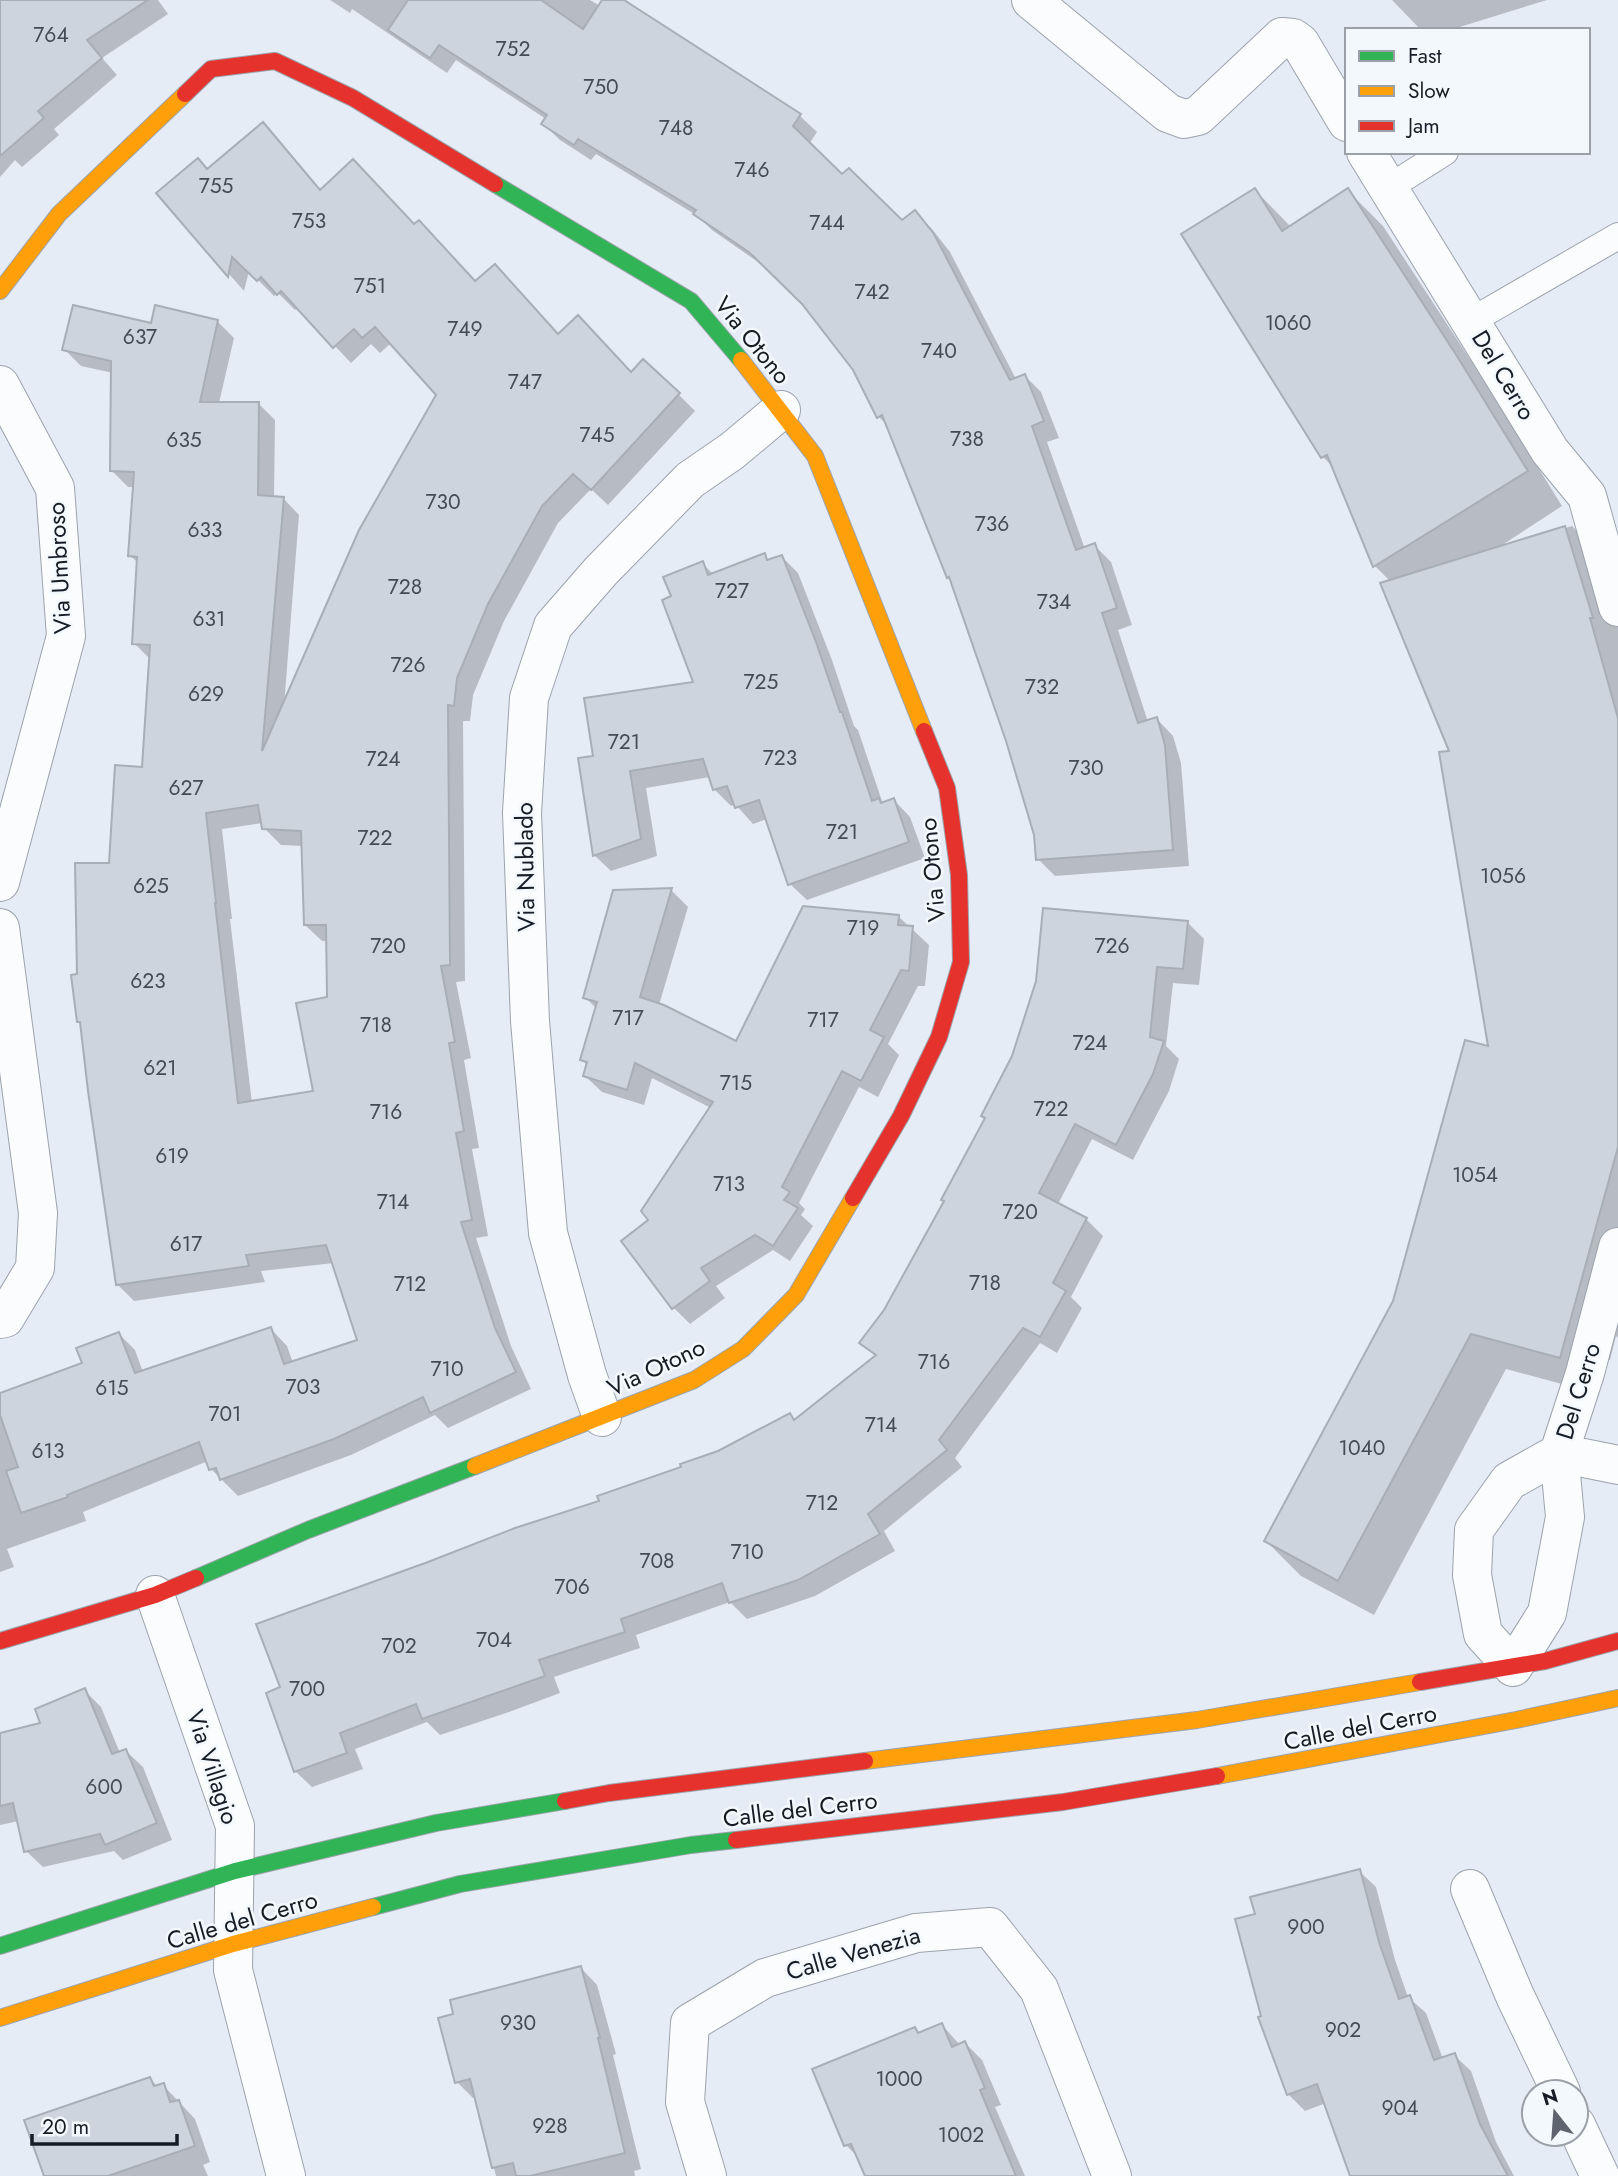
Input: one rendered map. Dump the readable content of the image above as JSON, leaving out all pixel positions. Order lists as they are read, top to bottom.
{
  "streets": {
    "main road": ["Via Otono", "Calle del Cerro"],
    "street": [
      "Del Cerro",
      "Via Umbroso",
      "Via Nublado",
      "Via Villagio",
      "Calle Venezia"
    ]
  },
  "crossings": [
    ["Via Otono", "Via Nublado"],
    ["Via Otono", "Via Villagio"],
    ["Del Cerro", "Calle del Cerro"],
    ["Calle del Cerro", "Via Villagio"]
  ],
  "house_numbers": [
    "764",
    "752",
    "750",
    "748",
    "746",
    "755",
    "753",
    "744",
    "751",
    "742",
    "1060",
    "749",
    "637",
    "740",
    "747",
    "745",
    "738",
    "635",
    "730",
    "736",
    "633",
    "728",
    "727",
    "734",
    "631",
    "726",
    "725",
    "732",
    "629",
    "721",
    "723",
    "724",
    "730",
    "627",
    "721",
    "722",
    "1056",
    "625",
    "719",
    "720",
    "726",
    "623",
    "717",
    "717",
    "718",
    "724",
    "621",
    "715",
    "722",
    "716",
    "619",
    "1054",
    "713",
    "714",
    "720",
    "617",
    "718",
    "712",
    "716",
    "710",
    "703",
    "615",
    "701",
    "714",
    "1040",
    "613",
    "712",
    "710",
    "708",
    "706",
    "704",
    "702",
    "700",
    "600",
    "900",
    "930",
    "902",
    "1000",
    "904",
    "928",
    "1002"
  ],
  "legend": ["Fast", "Slow", "Jam"],
  "scale_bar": "20 m",
  "north": "top"
}
